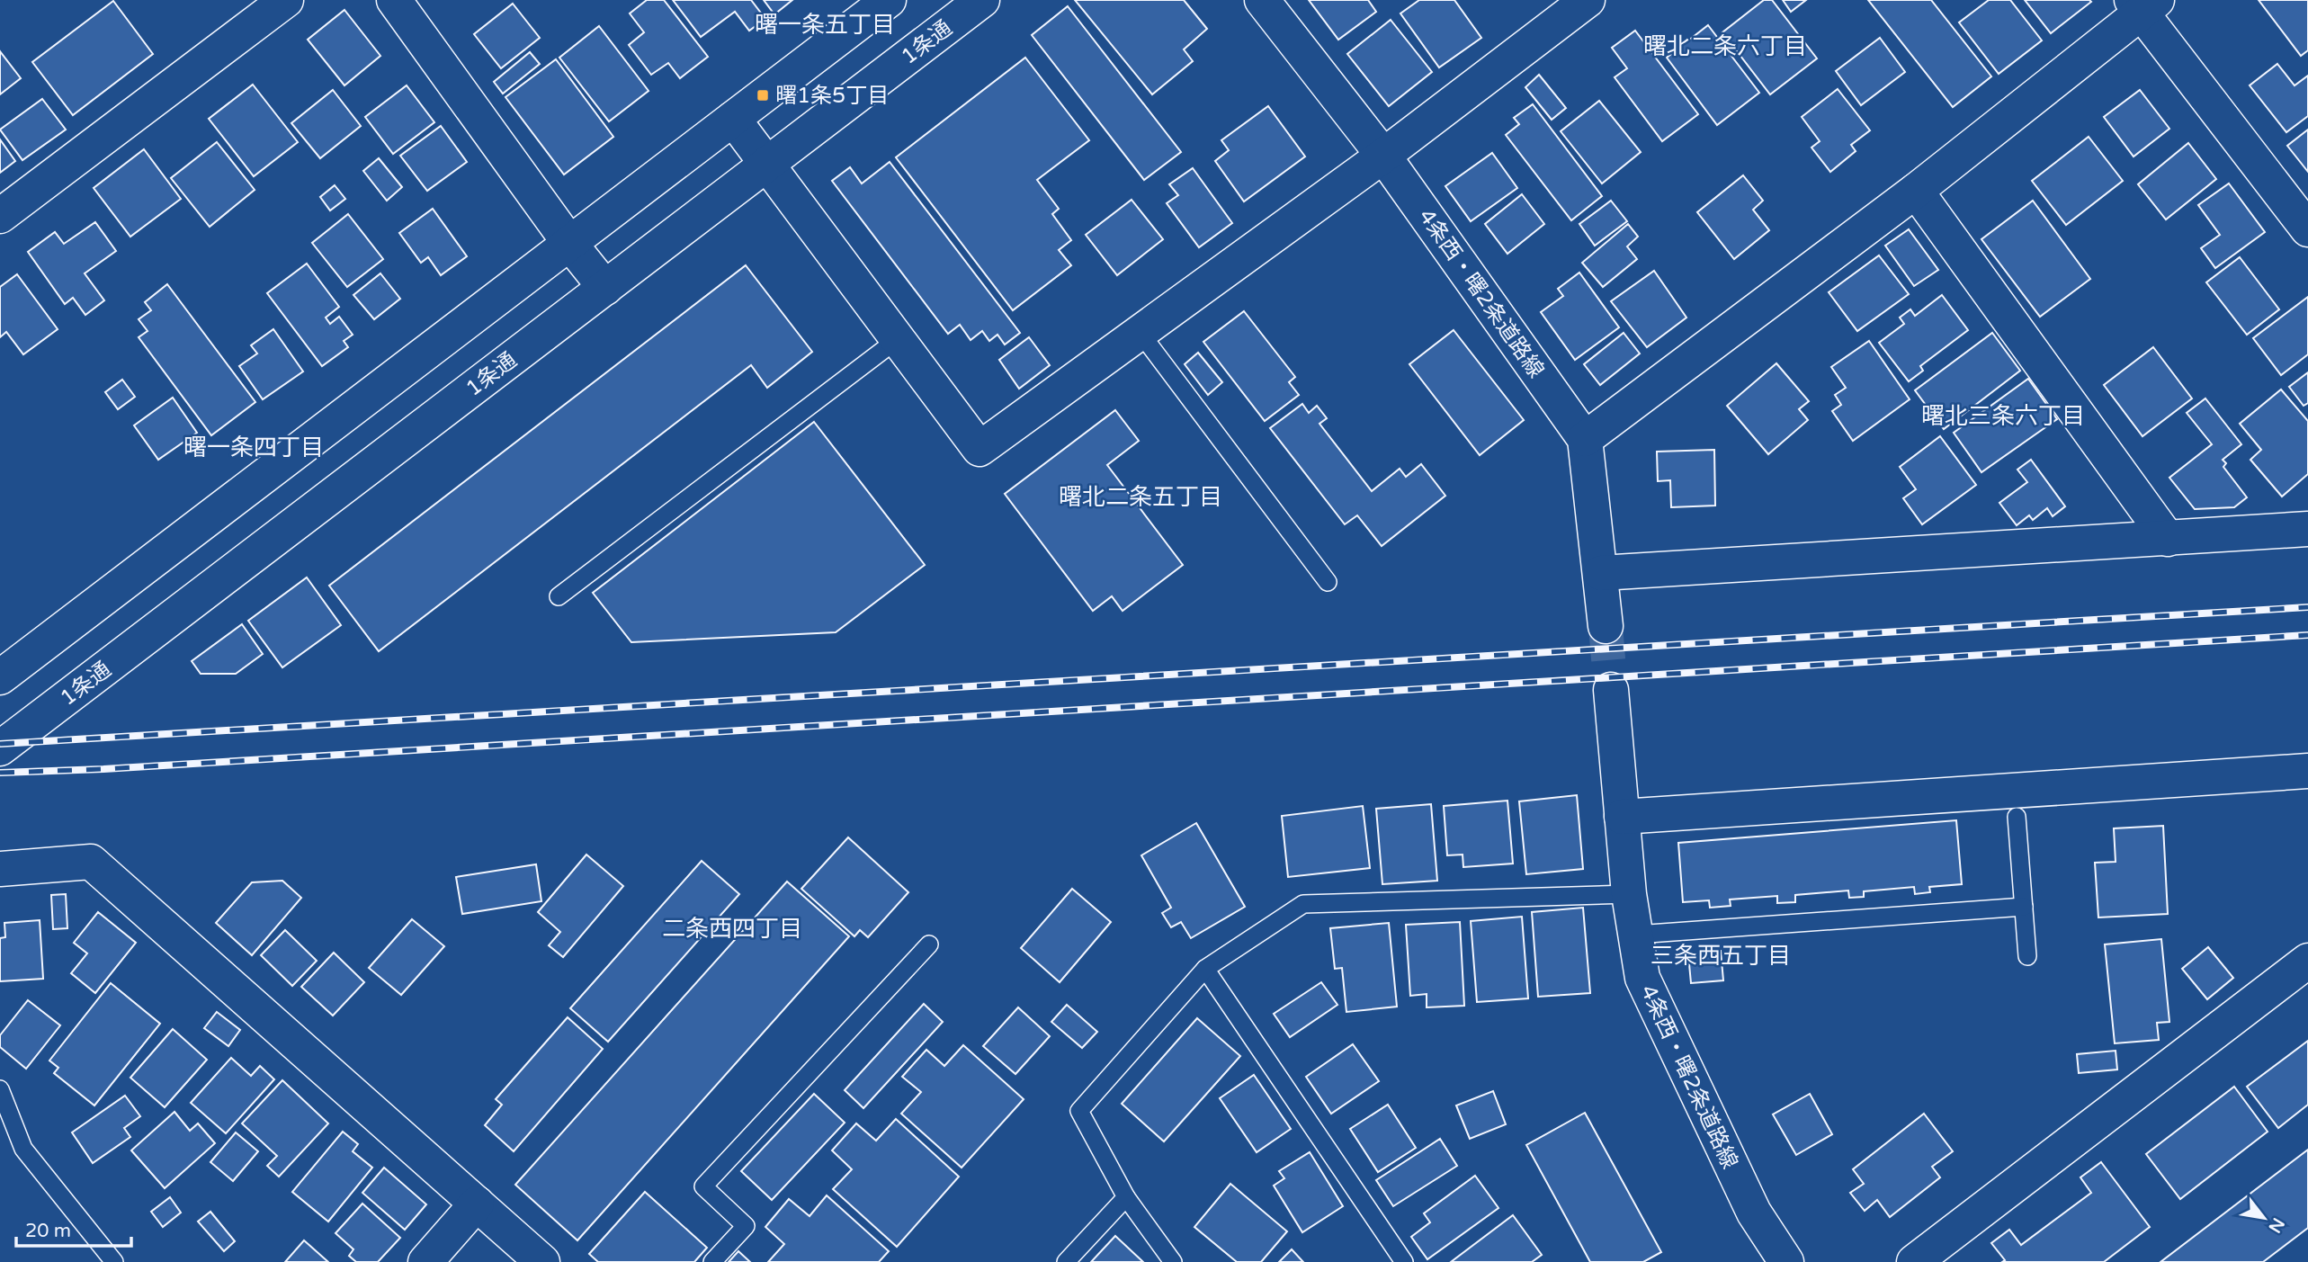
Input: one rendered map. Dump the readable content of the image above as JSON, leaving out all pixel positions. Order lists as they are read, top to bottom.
{
  "streets": {
    "street": ["1条通", "4条西・曙2条道路線"]
  },
  "districts": [
    "曙一条五丁目",
    "曙北二条六丁目",
    "曙北三条六丁目",
    "曙一条四丁目",
    "曙北二条五丁目",
    "二条西四丁目",
    "三条西五丁目"
  ],
  "places": {
    "transit": ["曙1条5丁目"]
  },
  "scale_bar": "20 m",
  "north": "bottom right"
}
